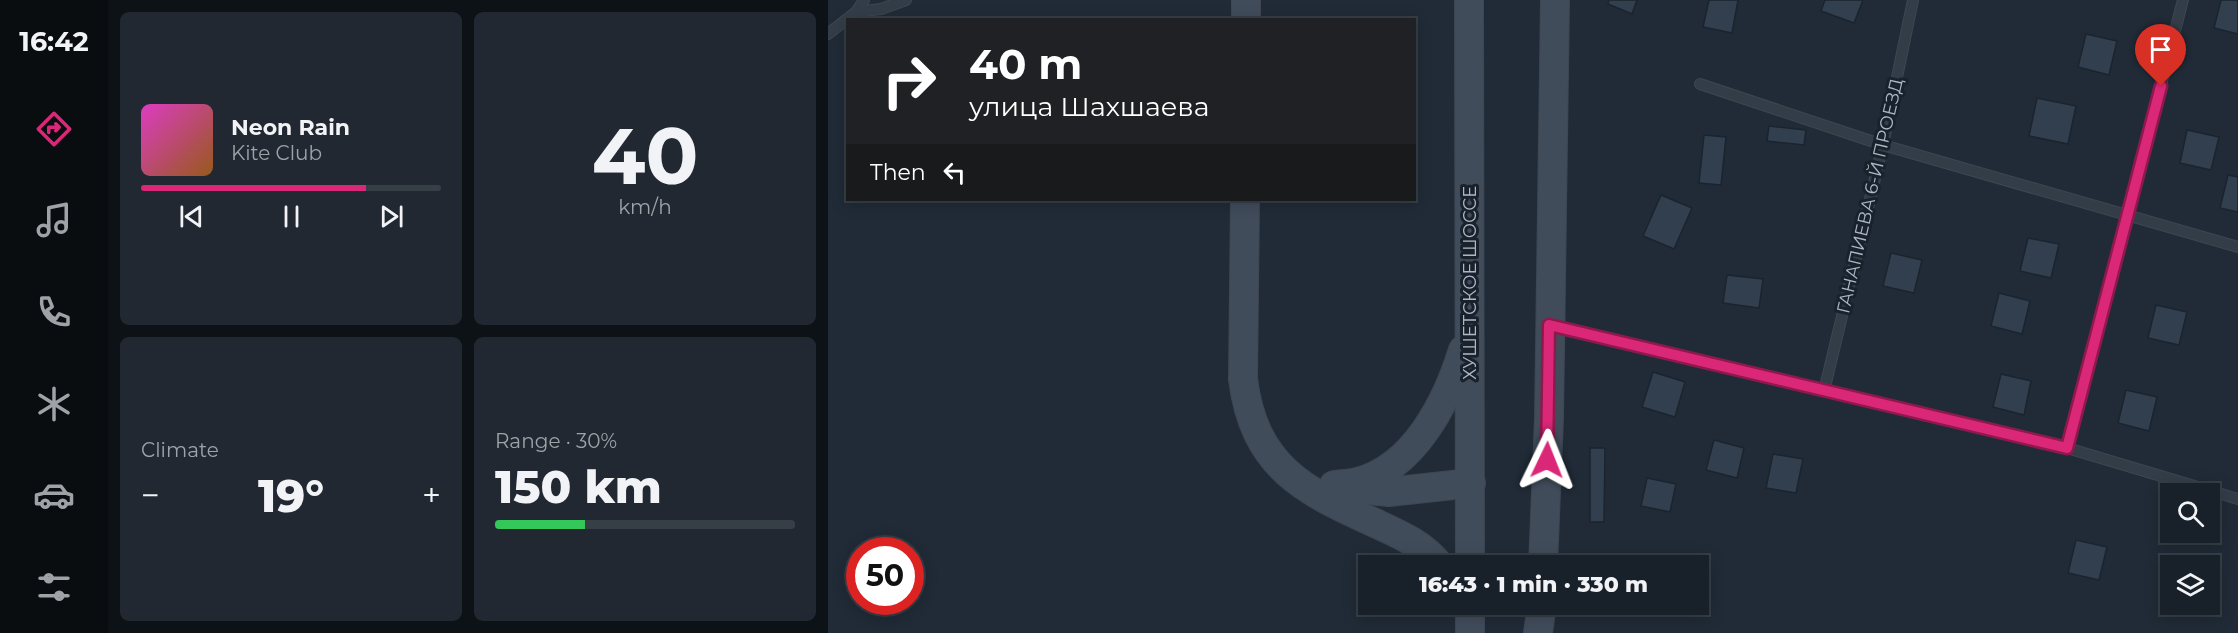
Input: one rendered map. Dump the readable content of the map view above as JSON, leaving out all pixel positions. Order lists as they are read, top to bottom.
{
  "streets": {
    "main road": ["ХУШЕТСКОЕ ШОССЕ"],
    "lane": ["ГАНАПИЕВА 6-Й ПРОЕЗД"]
  },
  "page": {
    "tabs": "16:42",
    "tile": [
      ["40", "km/h"],
      "Climate",
      ["Range · 30%", "150 km"]
    ],
    "turn": ["40 m", "улица Шахшаева"],
    "song": ["Neon Rain", "Kite Club"],
    "then": "Then",
    "heat": ["−", "19°", "+"],
    "limit": "50",
    "trip": "16:43 · 1 min · 330 m"
  }
}
